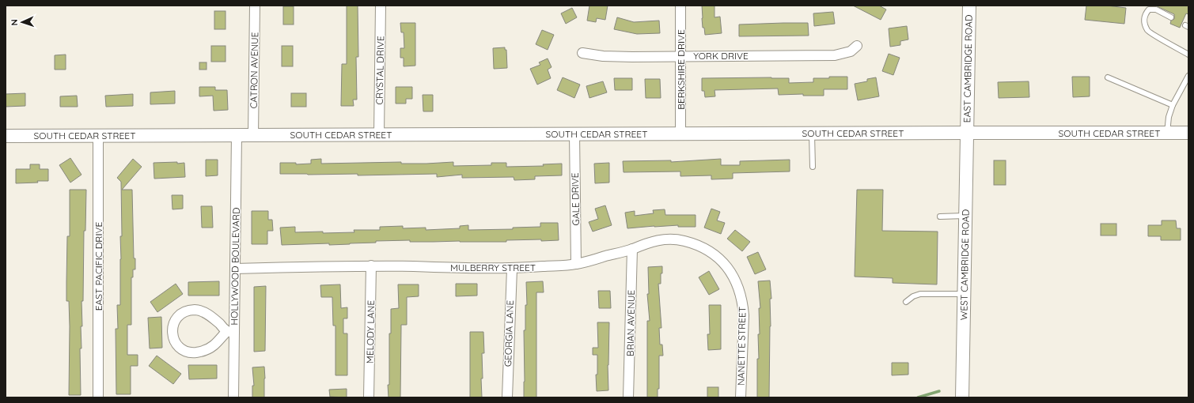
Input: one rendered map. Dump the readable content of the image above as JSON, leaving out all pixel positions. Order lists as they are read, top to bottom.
{
  "streets": {
    "main road": ["EAST CAMBRIDGE ROAD", "SOUTH CEDAR STREET", "WEST CAMBRIDGE ROAD"],
    "street": [
      "YORK DRIVE",
      "BERKSHIRE DRIVE",
      "CATRON AVENUE",
      "CRYSTAL DRIVE",
      "GALE DRIVE",
      "EAST PACIFIC DRIVE",
      "HOLLYWOOD BOULEVARD",
      "MULBERRY STREET",
      "BRIAN AVENUE",
      "MELODY LANE",
      "GEORGIA LANE",
      "NANETTE STREET"
    ]
  },
  "crossings": [
    ["YORK DRIVE", "BERKSHIRE DRIVE"],
    ["EAST CAMBRIDGE ROAD", "SOUTH CEDAR STREET"],
    ["EAST CAMBRIDGE ROAD", "WEST CAMBRIDGE ROAD"],
    ["BERKSHIRE DRIVE", "SOUTH CEDAR STREET"],
    ["CATRON AVENUE", "SOUTH CEDAR STREET"],
    ["CRYSTAL DRIVE", "SOUTH CEDAR STREET"],
    ["SOUTH CEDAR STREET", "GALE DRIVE"],
    ["SOUTH CEDAR STREET", "WEST CAMBRIDGE ROAD"],
    ["SOUTH CEDAR STREET", "EAST PACIFIC DRIVE"],
    ["SOUTH CEDAR STREET", "HOLLYWOOD BOULEVARD"],
    ["GALE DRIVE", "MULBERRY STREET"],
    ["HOLLYWOOD BOULEVARD", "MULBERRY STREET"],
    ["MULBERRY STREET", "BRIAN AVENUE"],
    ["MULBERRY STREET", "MELODY LANE"],
    ["MULBERRY STREET", "GEORGIA LANE"],
    ["MULBERRY STREET", "NANETTE STREET"]
  ],
  "north": "left"
}
